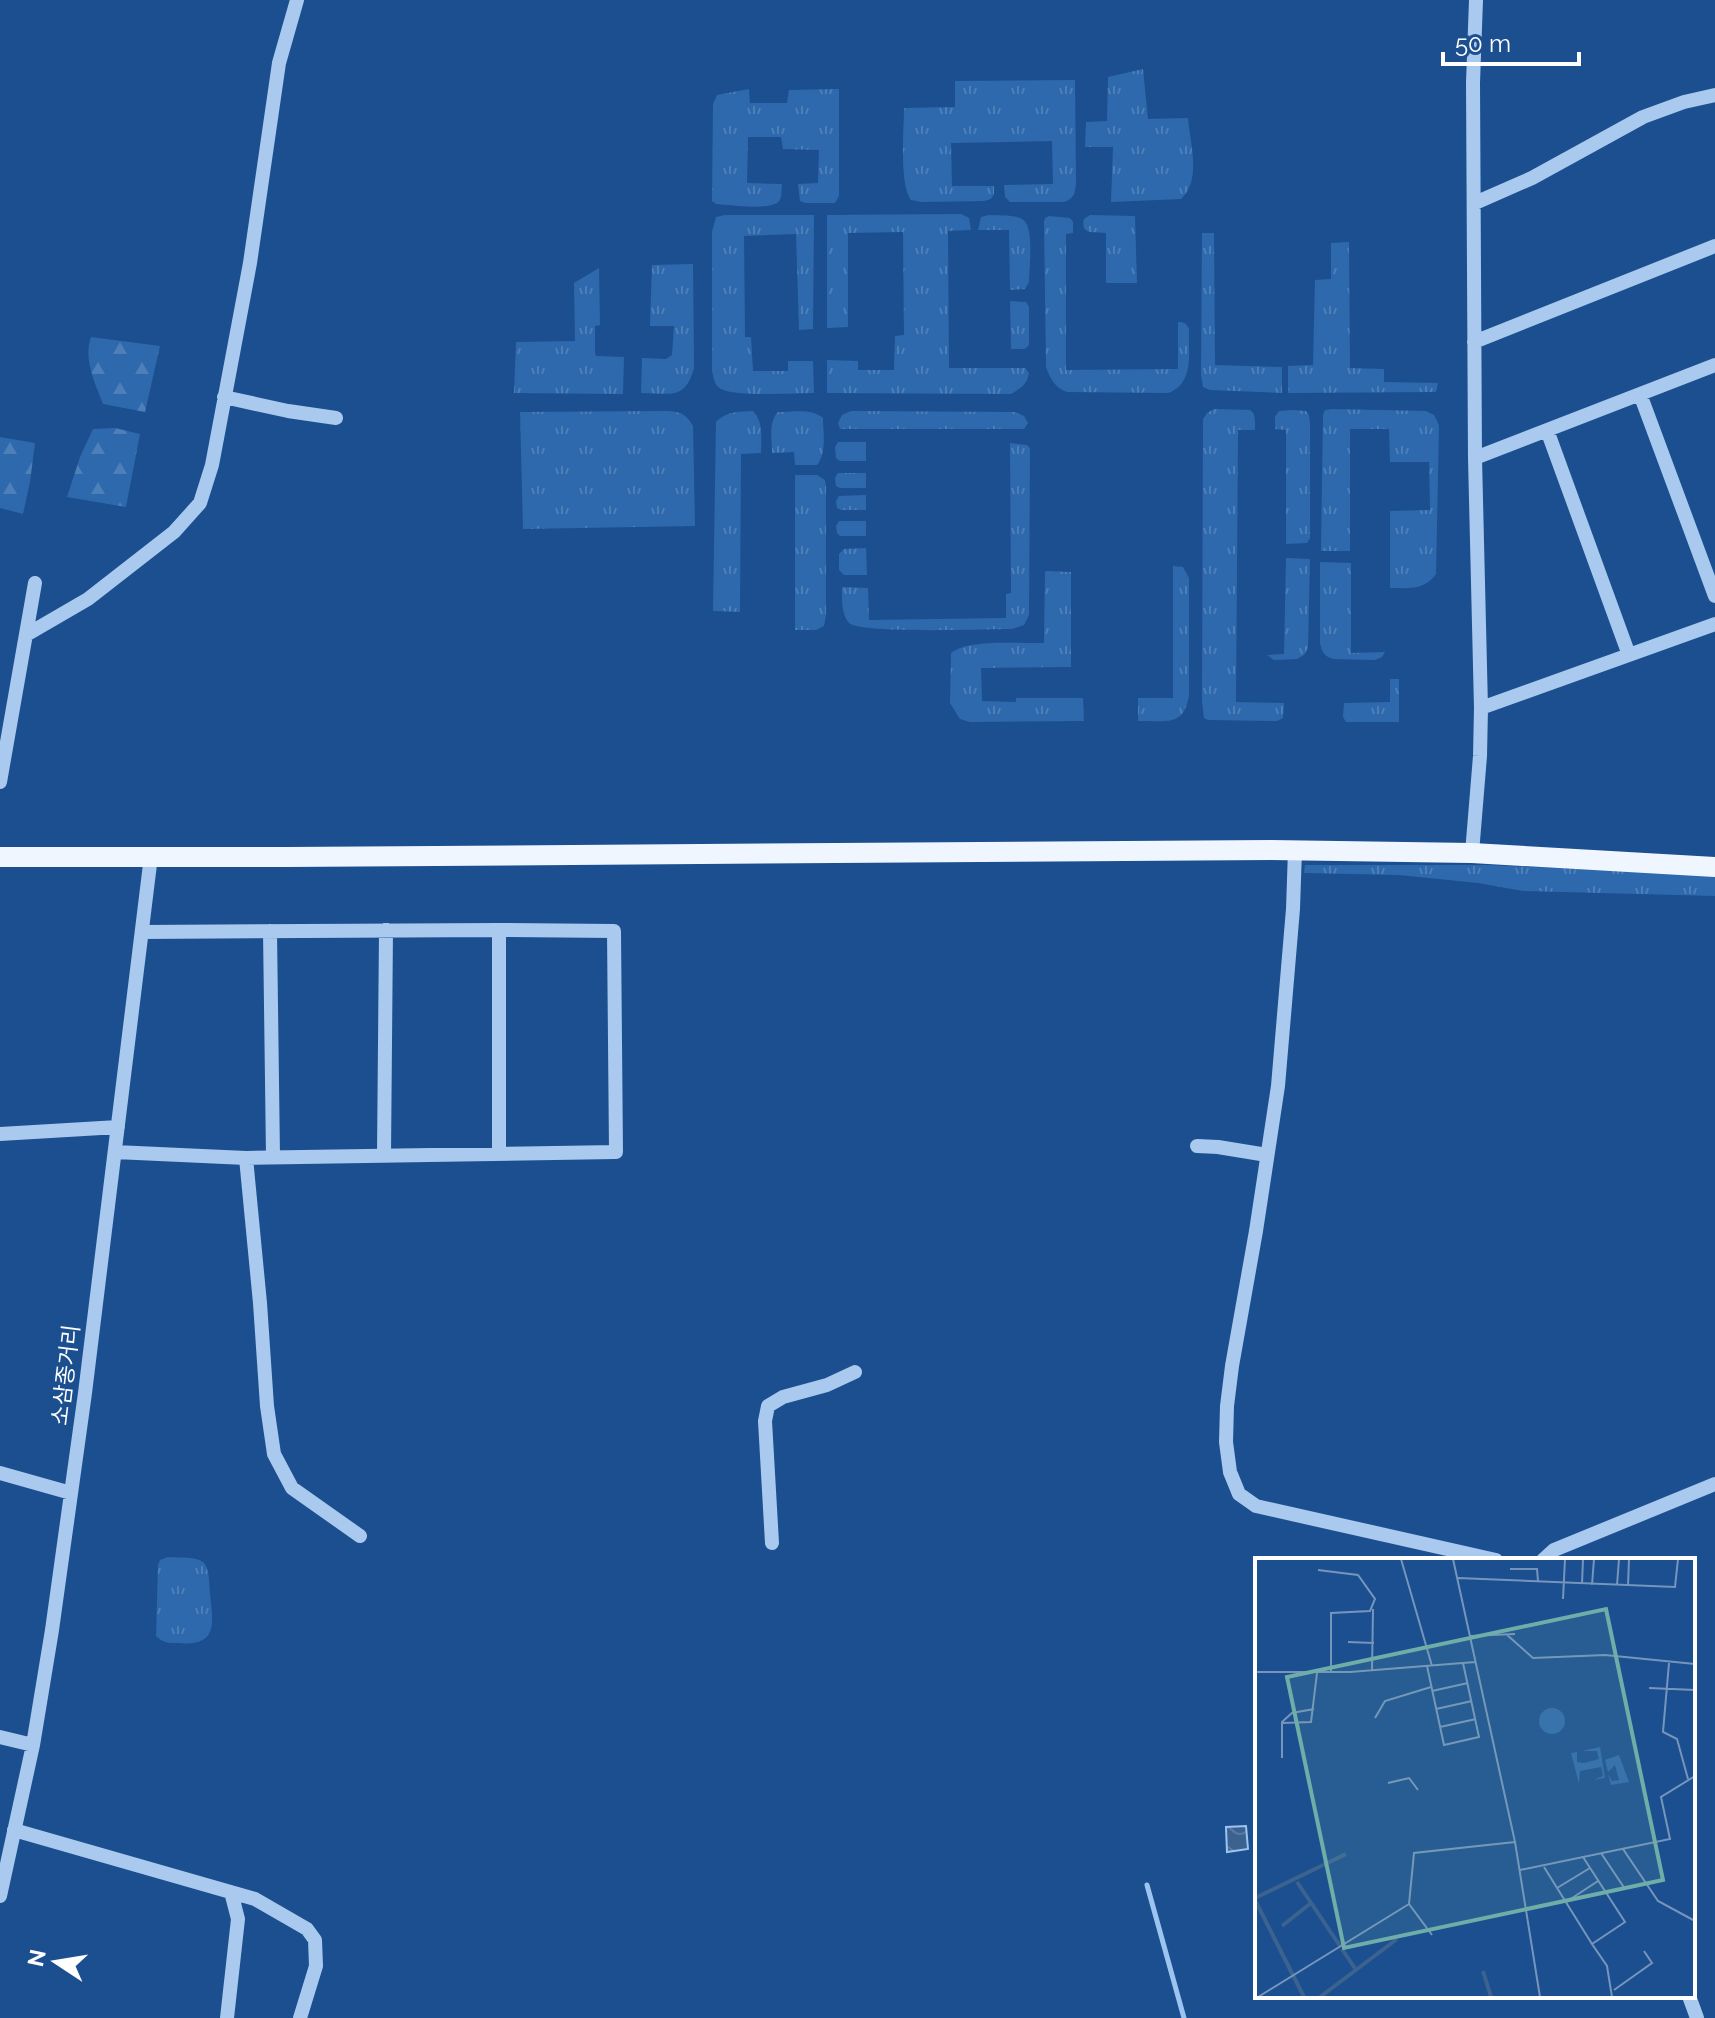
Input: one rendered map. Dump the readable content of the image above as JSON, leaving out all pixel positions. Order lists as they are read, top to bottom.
{
  "streets": {
    "street": ["소삼종거리"]
  },
  "scale_bar": "50 m",
  "north": "left"
}
